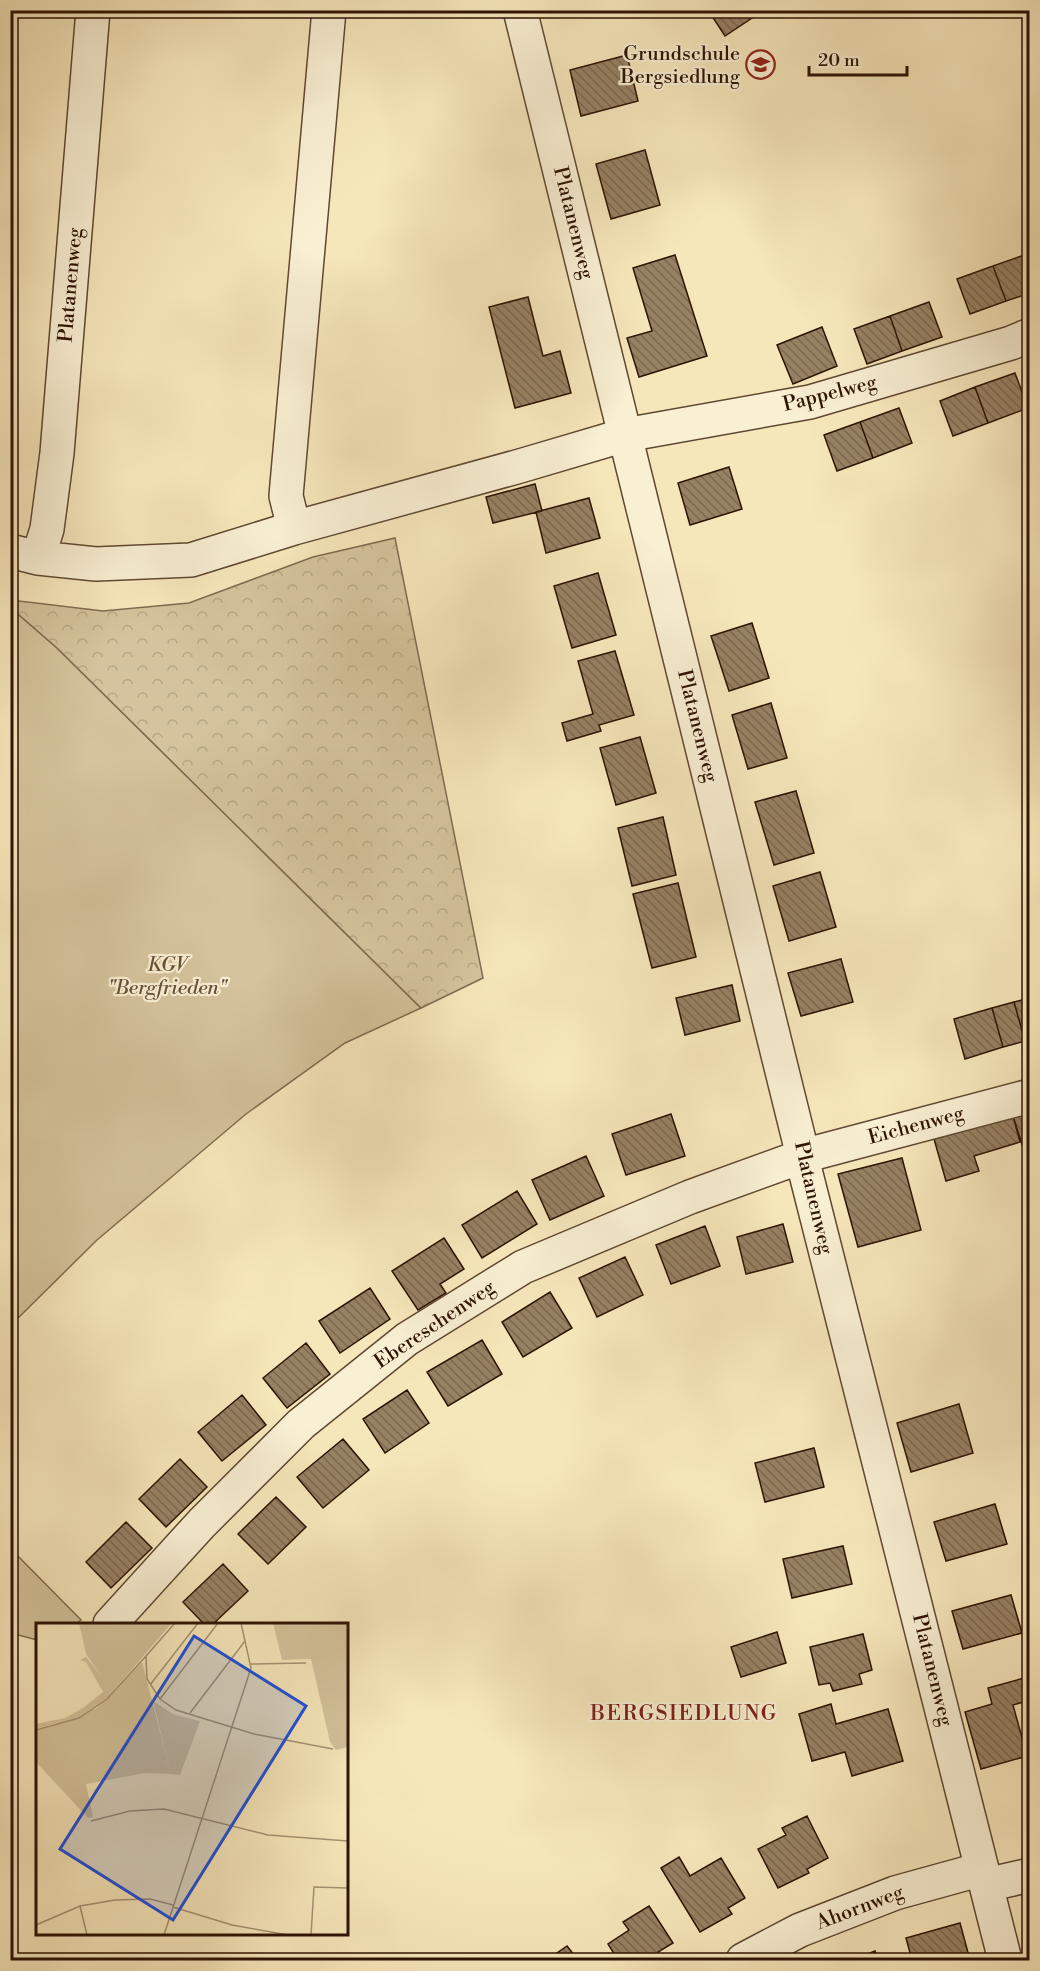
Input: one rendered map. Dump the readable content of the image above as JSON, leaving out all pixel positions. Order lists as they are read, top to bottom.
{
  "streets": {
    "street": [
      "Platanenweg",
      "Pappelweg",
      "Eichenweg",
      "Ebereschenweg",
      "Ahornweg"
    ]
  },
  "crossings": [
    ["Platanenweg", "Pappelweg"],
    ["Platanenweg", "Eichenweg"],
    ["Platanenweg", "Ebereschenweg"],
    ["Platanenweg", "Ahornweg"],
    ["Eichenweg", "Ebereschenweg"]
  ],
  "districts": ["BERGSIEDLUNG"],
  "parks": ["KGV \"Bergfrieden\""],
  "places": {
    "school or university": ["Grundschule Bergsiedlung"]
  },
  "scale_bar": "20 m"
}
